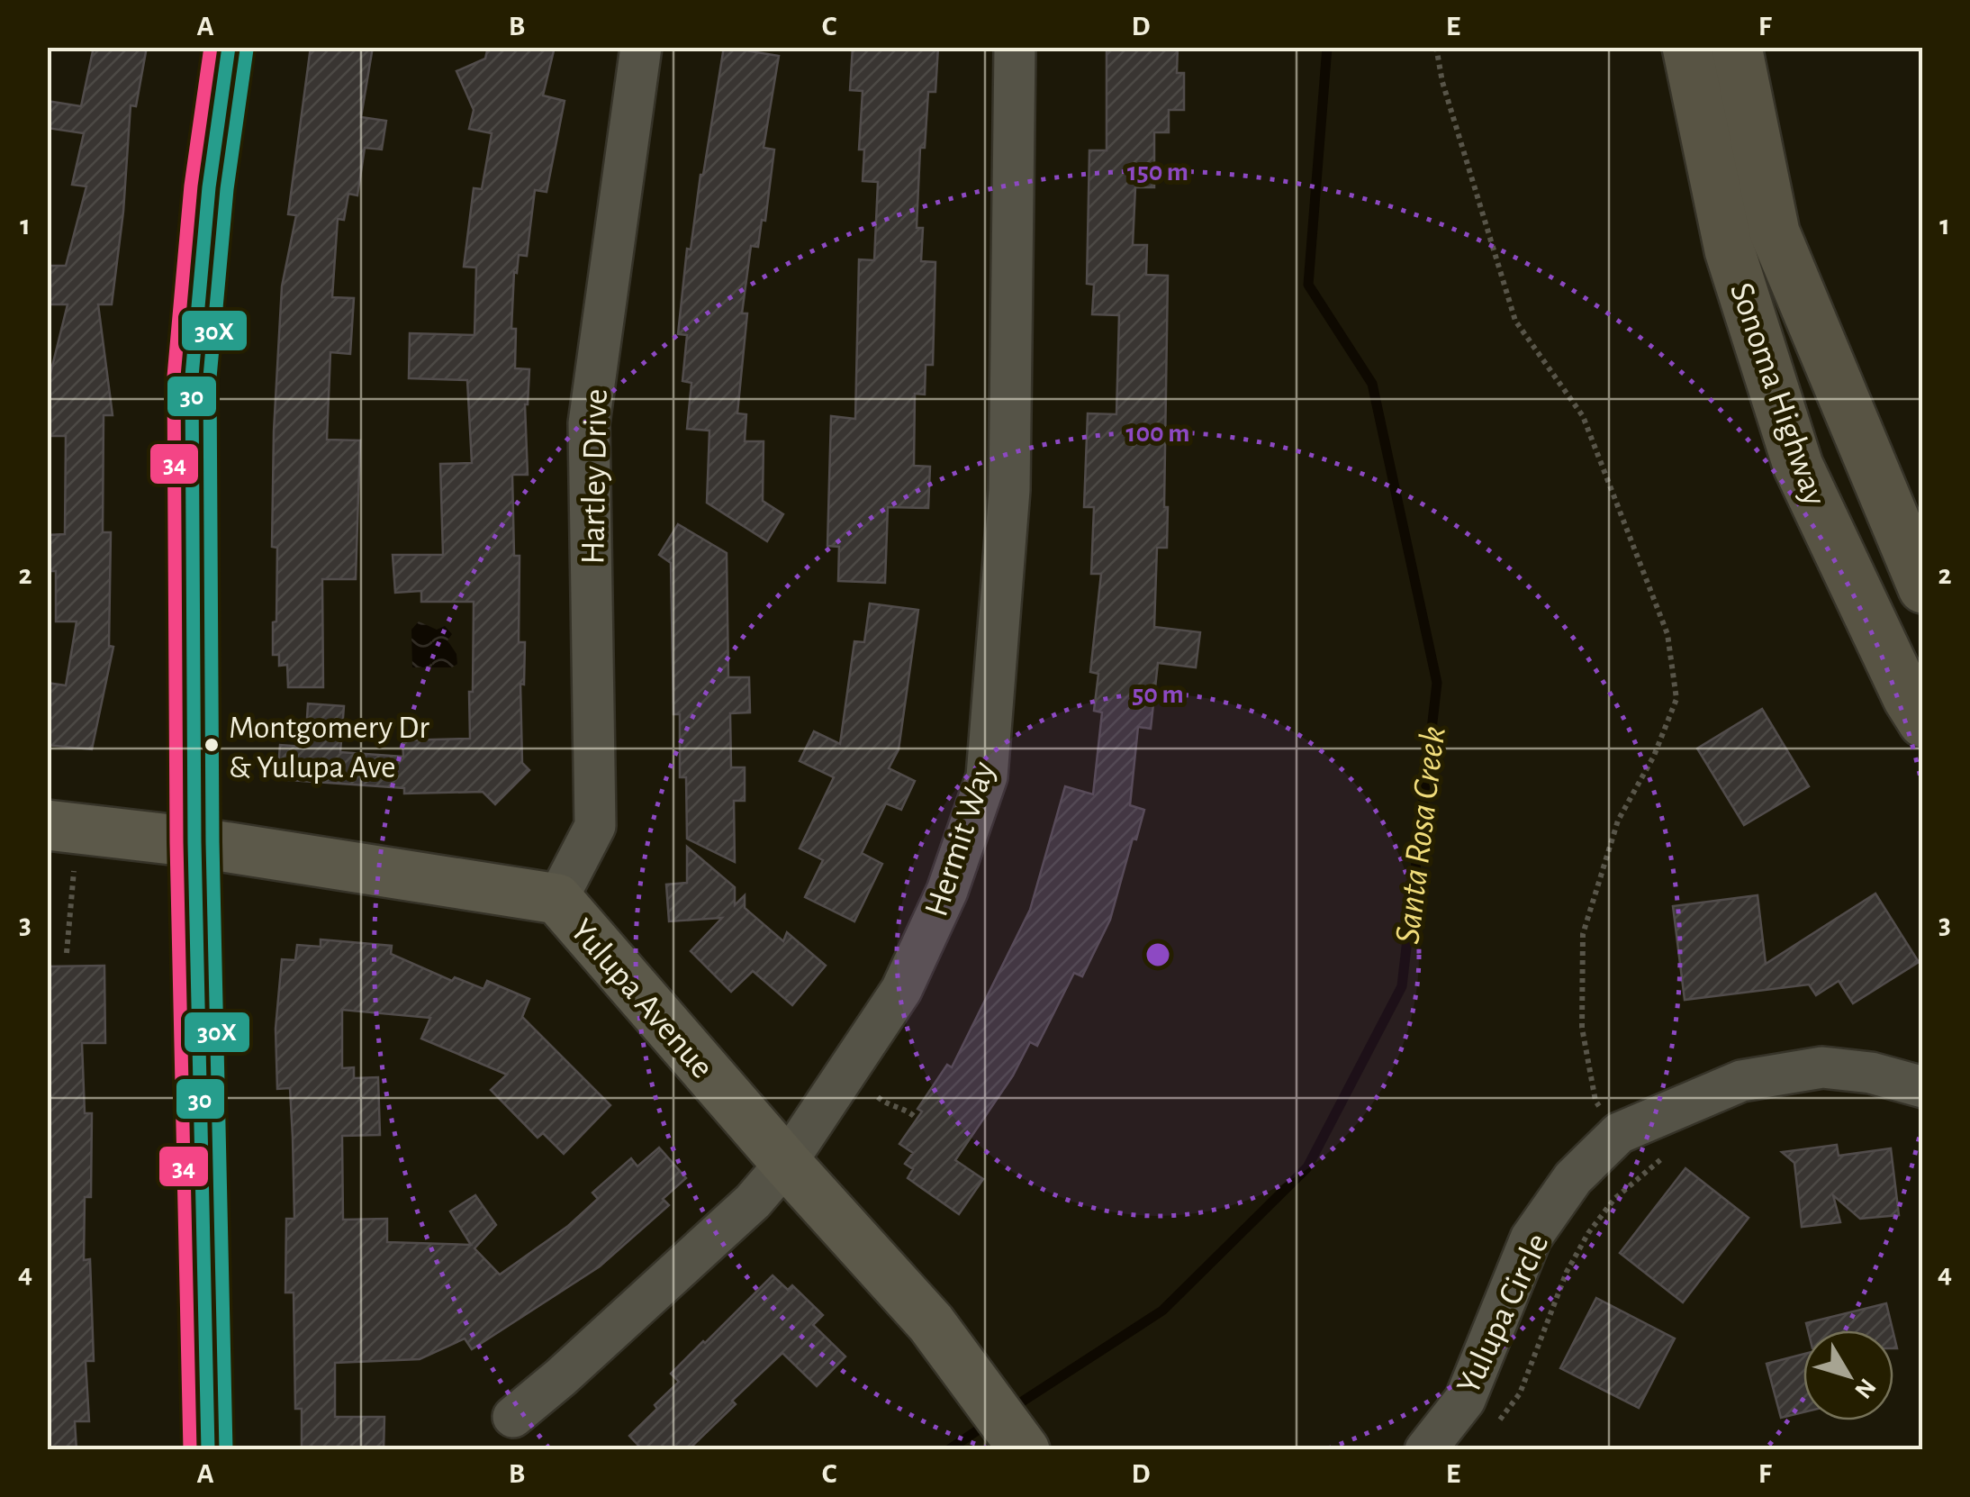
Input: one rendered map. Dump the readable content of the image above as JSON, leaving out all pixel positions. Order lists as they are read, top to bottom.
{
  "streets": {
    "main road": ["Sonoma Highway", "Yulupa Avenue"],
    "street": ["Hartley Drive", "Hermit Way", "Yulupa Circle"]
  },
  "crossings": [
    ["Hartley Drive", "Yulupa Avenue"],
    ["Hermit Way", "Yulupa Avenue"]
  ],
  "water": ["Santa Rosa Creek"],
  "places": ["Montgomery Dr & Yulupa Ave"],
  "lines": ["transit line 30", "transit line 34", "transit line 30X"],
  "north": "bottom right",
  "grid": {
    "columns": [
      "A",
      "B",
      "C",
      "D",
      "E",
      "F"
    ],
    "rows": [
      "1",
      "2",
      "3",
      "4"
    ]
  },
  "rings": ["150 m", "100 m", "50 m"]
}
